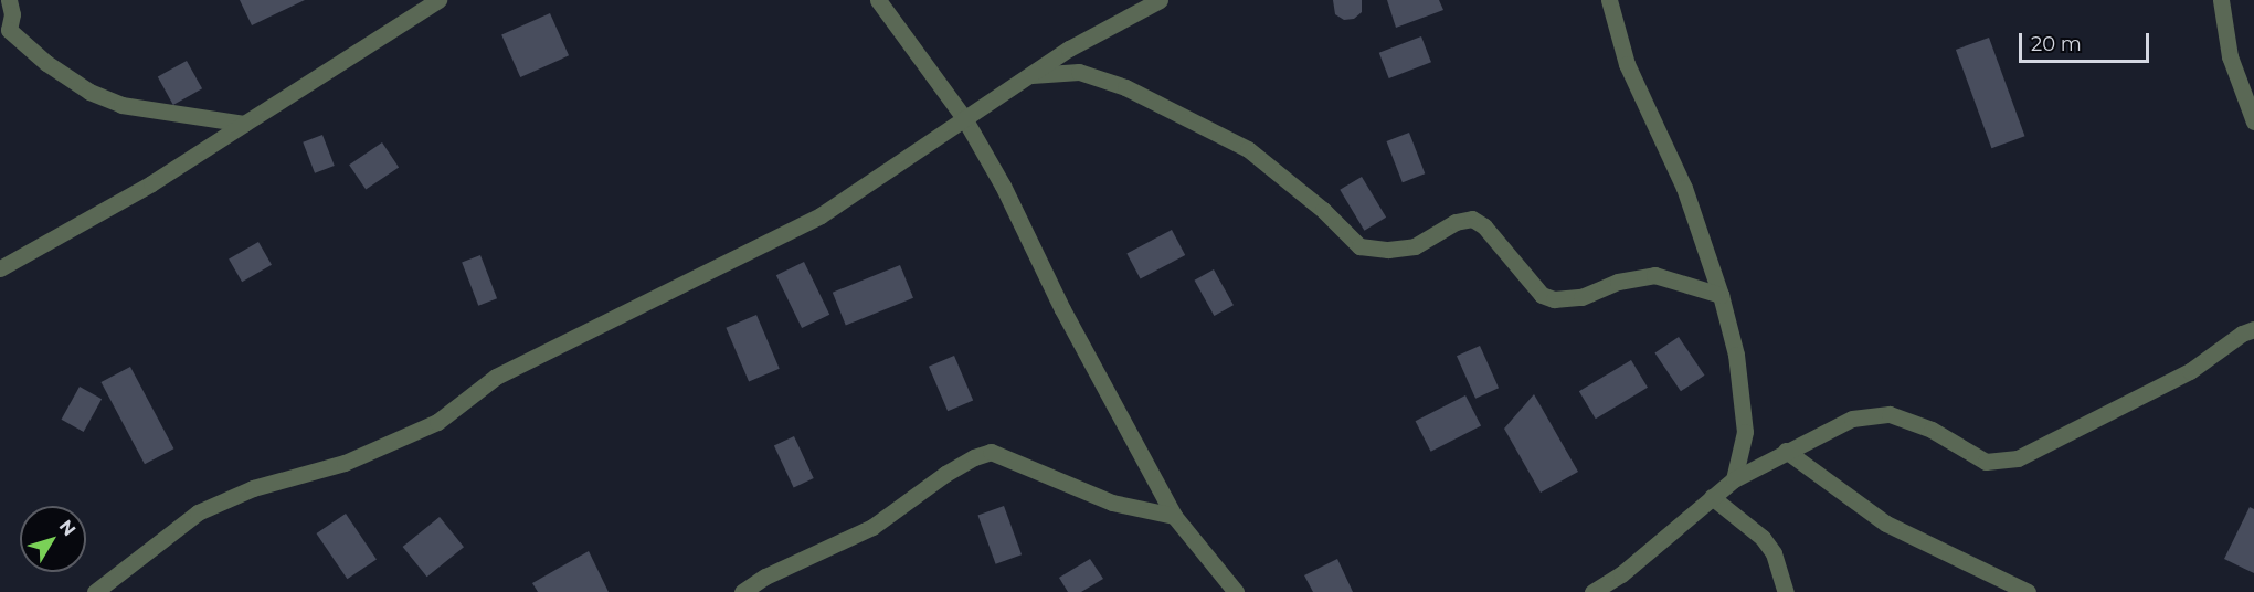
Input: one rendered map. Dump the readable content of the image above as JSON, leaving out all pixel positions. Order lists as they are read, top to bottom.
{
  "scale_bar": "20 m",
  "north": "top right"
}
